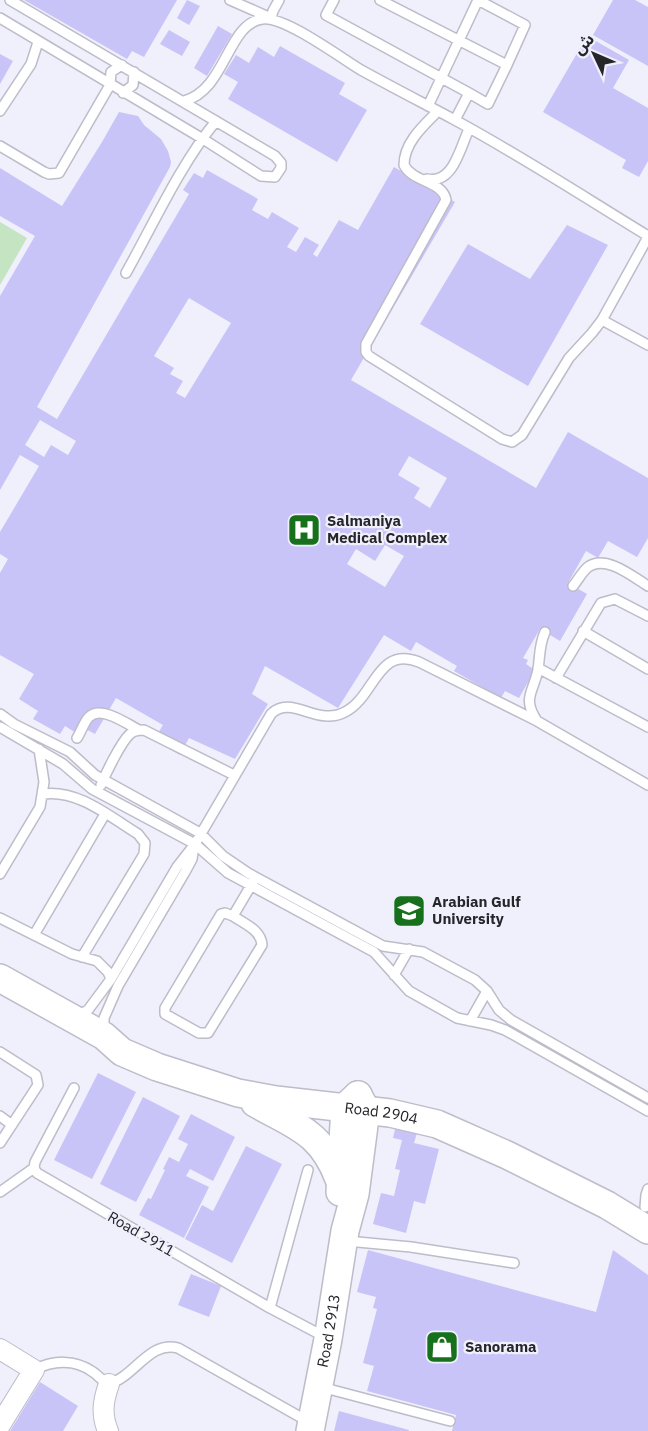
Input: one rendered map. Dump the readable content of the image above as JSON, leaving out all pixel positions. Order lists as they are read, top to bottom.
{
  "streets": {
    "street": ["Road 2904", "Road 2913"],
    "lane": ["Road 2911"]
  },
  "crossings": [
    ["Road 2904", "Road 2913"],
    ["Road 2911", "Road 2913"]
  ],
  "places": {
    "hospital": ["Salmaniya Medical Complex"],
    "school or university": ["Arabian Gulf University"],
    "shop": ["Sanorama"]
  },
  "north": "top left"
}
